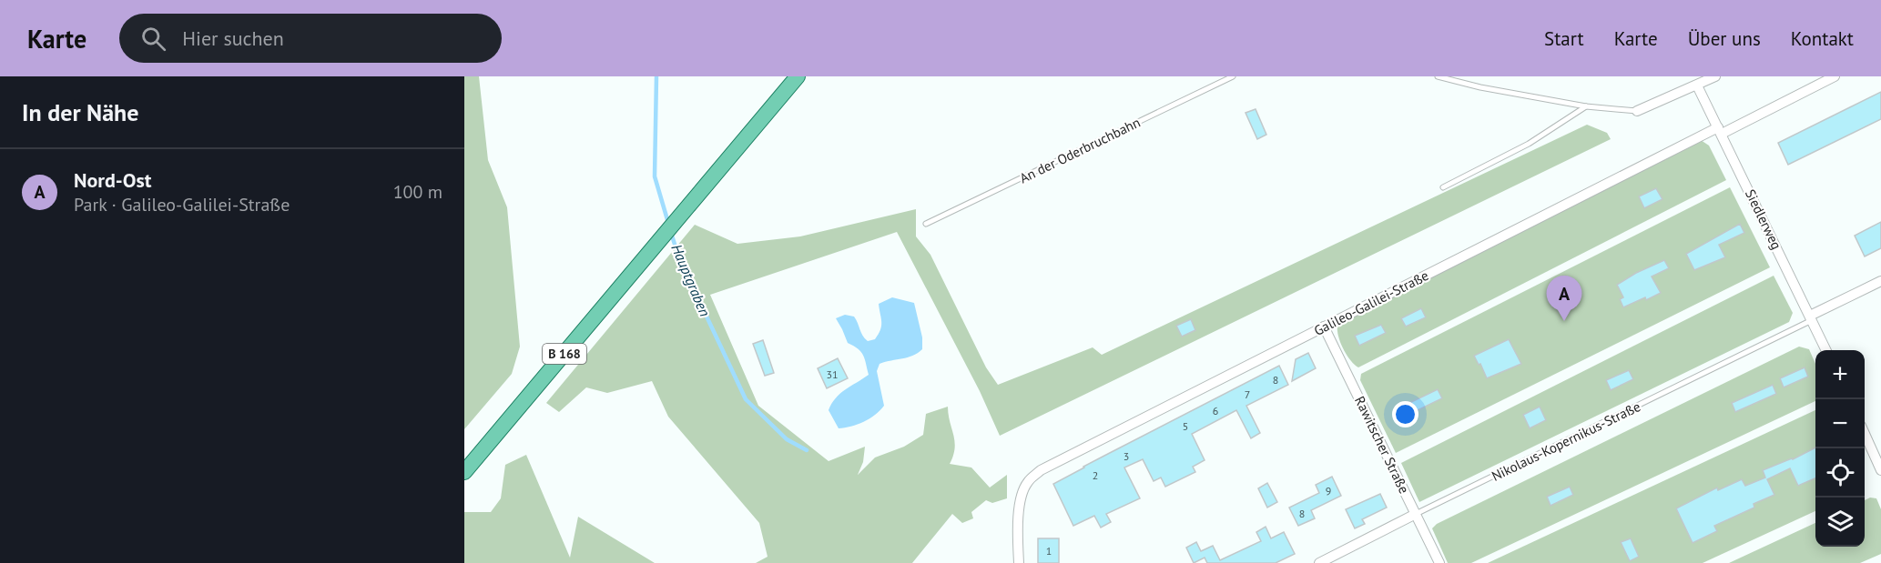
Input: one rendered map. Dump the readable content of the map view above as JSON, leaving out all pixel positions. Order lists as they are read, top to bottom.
{
  "streets": {
    "main road": ["B 168"],
    "street": [
      "Siedlerweg",
      "Galileo-Galilei-Straße",
      "Nikolaus-Kopernikus-Straße",
      "Rawitscher Straße"
    ],
    "lane": ["An der Oderbruchbahn"]
  },
  "crossings": [
    ["Siedlerweg", "Galileo-Galilei-Straße"],
    ["Siedlerweg", "Nikolaus-Kopernikus-Straße"],
    ["Galileo-Galilei-Straße", "Rawitscher Straße"],
    ["Nikolaus-Kopernikus-Straße", "Rawitscher Straße"]
  ],
  "water": ["Hauptgraben"],
  "house_numbers": [
    "31",
    "8",
    "7",
    "6",
    "5",
    "3",
    "2",
    "9",
    "8",
    "1"
  ],
  "page": {
    "header": "Karte",
    "search": "Hier suchen",
    "nav": [
      "Start",
      "Karte",
      "Über uns",
      "Kontakt"
    ],
    "heading": "In der Nähe",
    "list": [
      {
        "mark": "A",
        "name": "Nord-Ost",
        "note": "Park · Galileo-Galilei-Straße",
        "value": "100 m"
      }
    ],
    "pins": "A",
    "map_buttons": ["+", "−"]
  }
}
